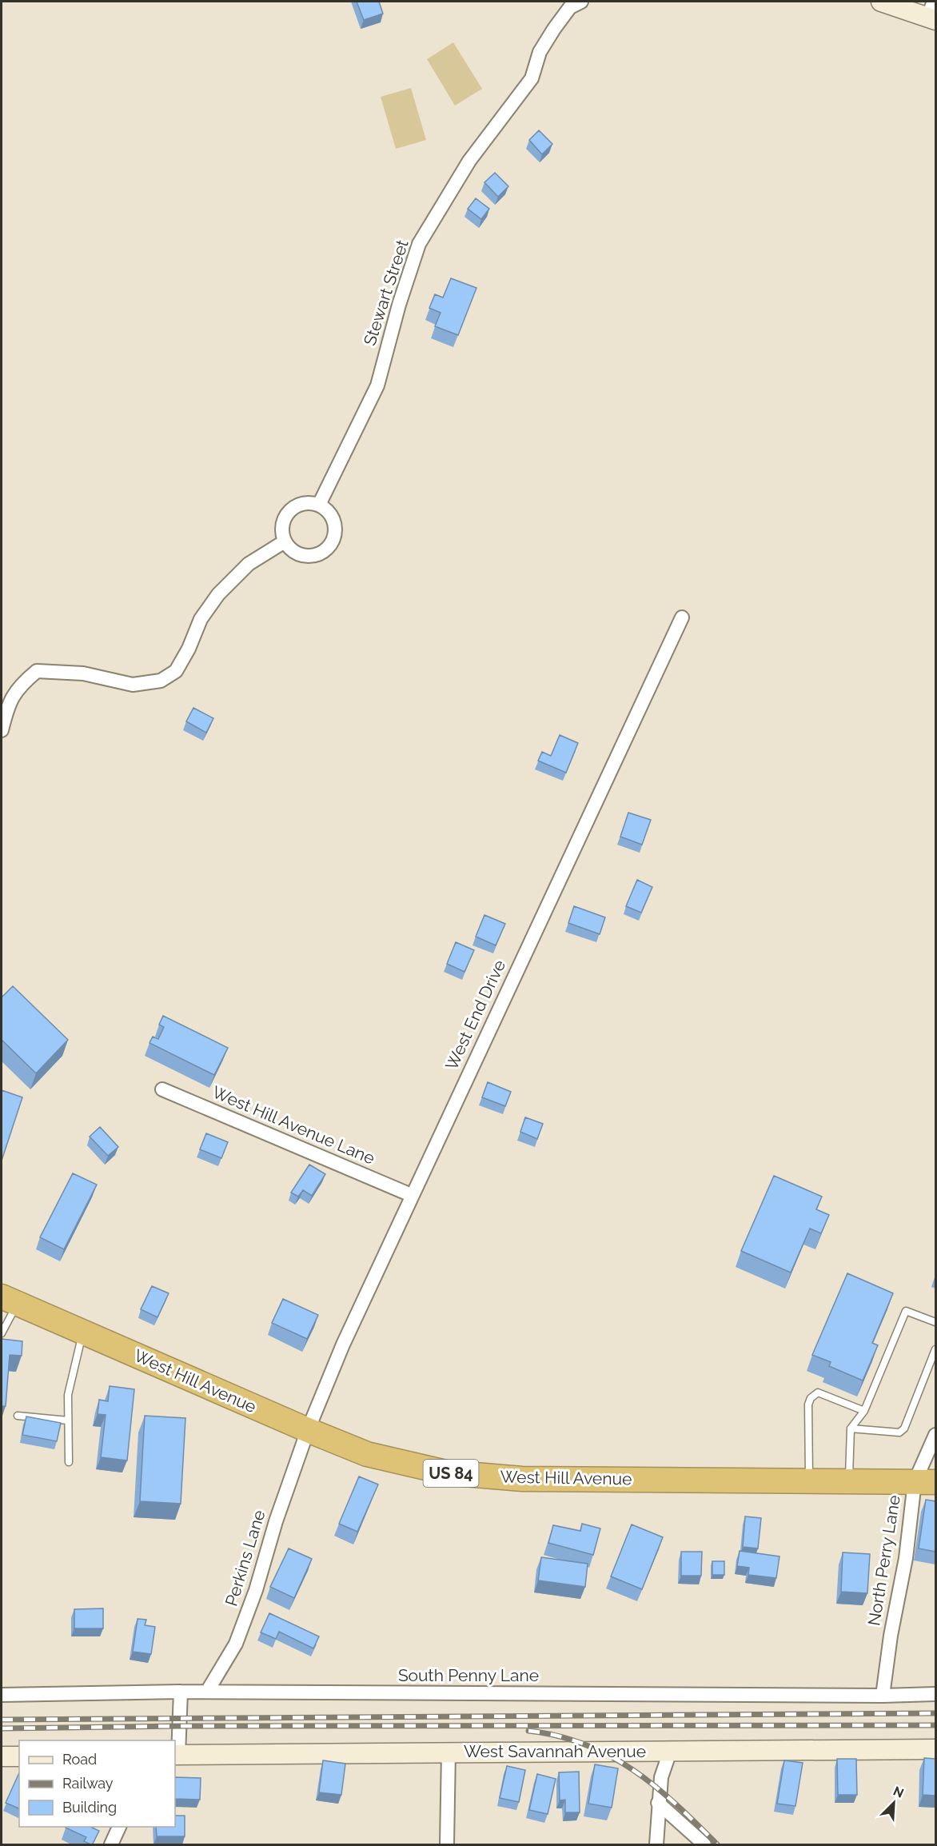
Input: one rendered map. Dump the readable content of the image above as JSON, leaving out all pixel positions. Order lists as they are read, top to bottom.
{
  "streets": {
    "highway": ["West Hill Avenue", "US 84"],
    "street": [
      "Stewart Street",
      "West End Drive",
      "West Hill Avenue Lane",
      "Perkins Lane",
      "North Perry Lane",
      "South Penny Lane",
      "West Savannah Avenue"
    ]
  },
  "crossings": [
    ["West End Drive", "West Hill Avenue Lane"],
    ["West End Drive", "West Hill Avenue"],
    ["West End Drive", "Perkins Lane"],
    ["West Hill Avenue", "Perkins Lane"],
    ["West Hill Avenue", "North Perry Lane"],
    ["Perkins Lane", "South Penny Lane"],
    ["North Perry Lane", "South Penny Lane"]
  ],
  "legend": ["Road", "Railway", "Building"],
  "north": "top right"
}
